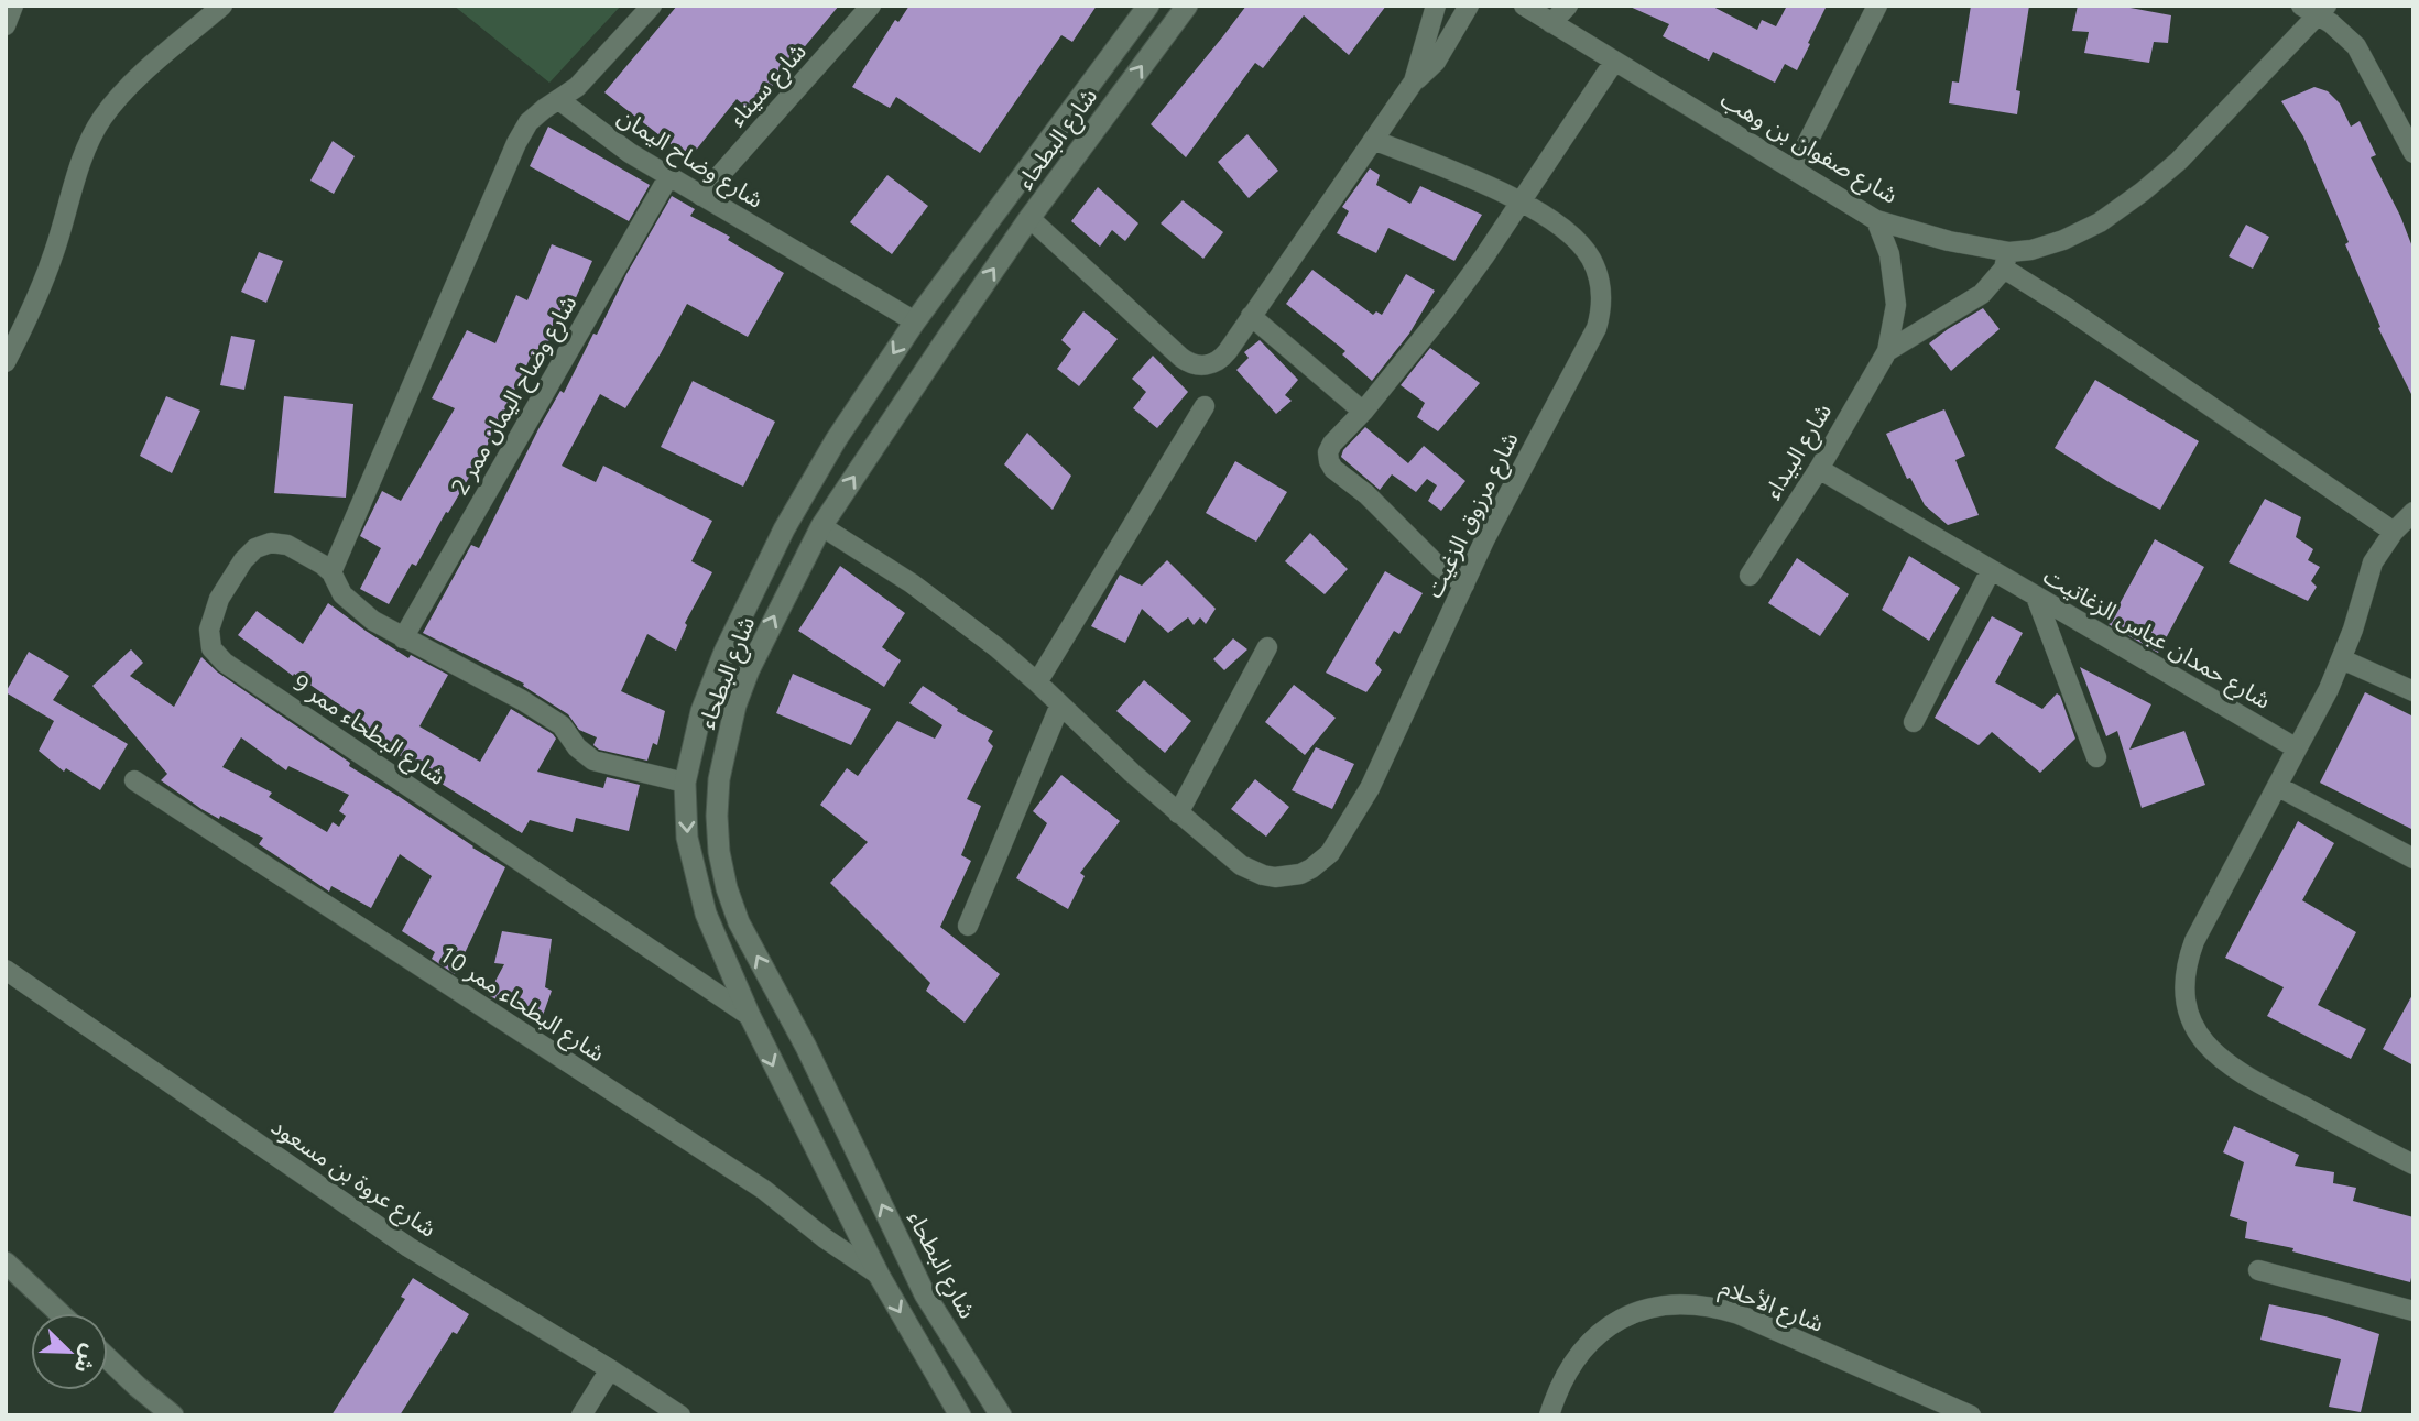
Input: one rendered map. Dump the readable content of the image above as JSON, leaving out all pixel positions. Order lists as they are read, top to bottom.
{
  "streets": {
    "street": [
      "شارع سيناء",
      "شارع البطحاء",
      "شارع صفوان بن وهب",
      "شارع وضاح اليمان",
      "شارع وضاح اليمان ممر 2",
      "شارع البيداء",
      "شارع مرزوق الزغيت",
      "شارع حمدان عباس الزغاتيت",
      "شارع البطحاء ممر 9",
      "شارع البطحاء ممر 10",
      "شارع عروة بن مسعود",
      "شارع الأحلام"
    ]
  },
  "crossings": [
    ["شارع سيناء", "شارع وضاح اليمان"],
    ["شارع البطحاء", "شارع وضاح اليمان"],
    ["شارع البطحاء", "شارع مرزوق الزغيت"],
    ["شارع البطحاء", "شارع البطحاء ممر 9"],
    ["شارع البطحاء", "شارع البطحاء ممر 10"],
    ["شارع صفوان بن وهب", "شارع البيداء"],
    ["شارع وضاح اليمان", "شارع وضاح اليمان ممر 2"],
    ["شارع وضاح اليمان ممر 2", "شارع البطحاء ممر 9"],
    ["شارع البيداء", "شارع حمدان عباس الزغاتيت"]
  ],
  "north": "bottom right"
}
